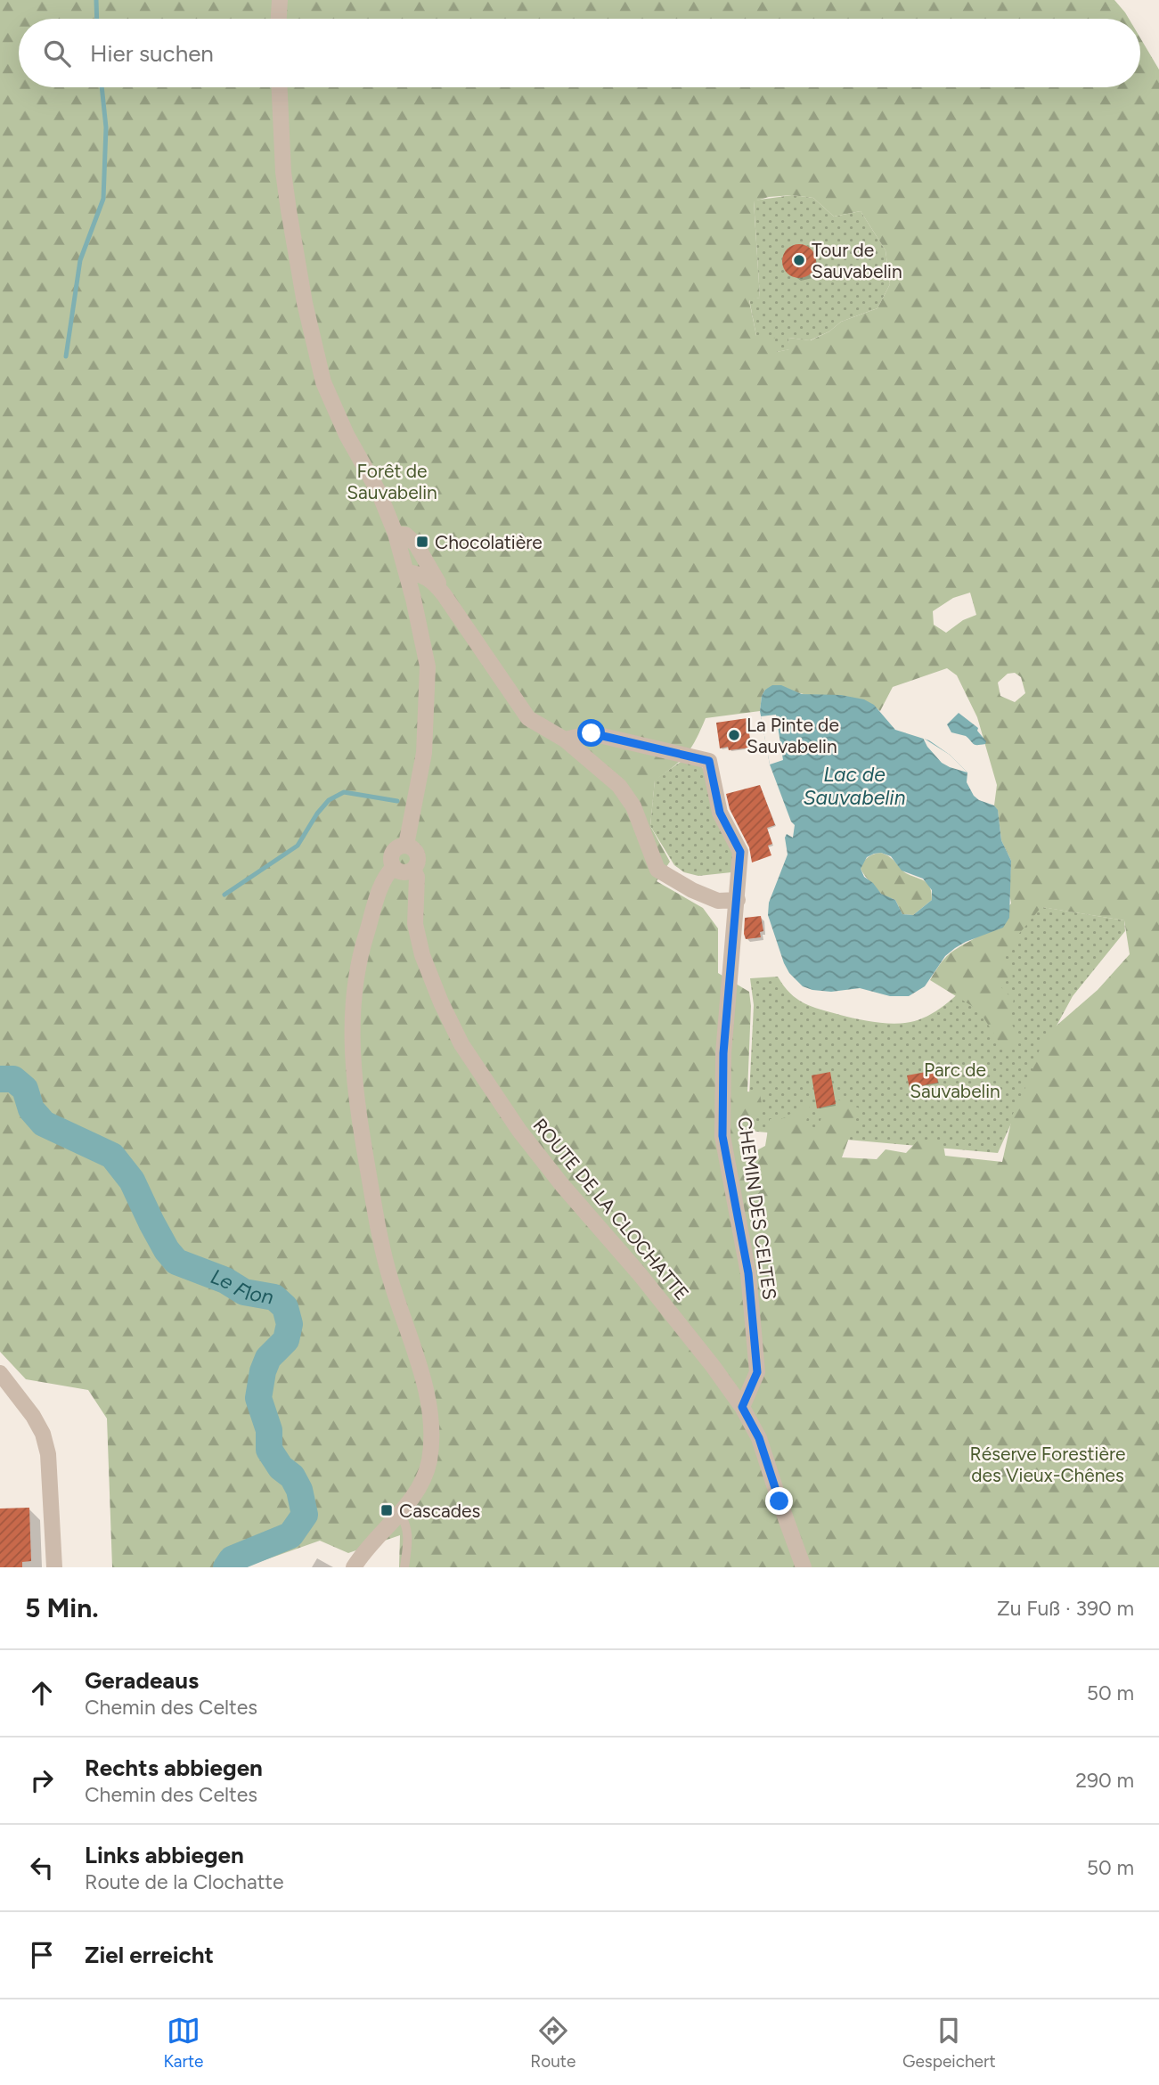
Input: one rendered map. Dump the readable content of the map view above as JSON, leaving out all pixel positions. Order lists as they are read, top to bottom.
{
  "streets": {
    "street": ["CHEMIN DES CELTES", "ROUTE DE LA CLOCHATTE"]
  },
  "crossings": [
    ["CHEMIN DES CELTES", "ROUTE DE LA CLOCHATTE"]
  ],
  "water": ["Lac de Sauvabelin", "Le Flon"],
  "parks": ["Forêt de Sauvabelin", "Parc de Sauvabelin", "Réserve Forestière des Vieux-Chênes"],
  "places": {
    "other": ["Tour de Sauvabelin", "La Pinte de Sauvabelin"],
    "transit": ["Chocolatière", "Cascades"]
  },
  "page": {
    "search": "Hier suchen",
    "heading": ["5 Min.", "Zu Fuß · 390 m"],
    "list": [
      ["Geradeaus", "Chemin des Celtes", "50 m"],
      ["Rechts abbiegen", "Chemin des Celtes", "290 m"],
      ["Links abbiegen", "Route de la Clochatte", "50 m"],
      "Ziel erreicht"
    ],
    "nav": ["Karte", "Route", "Gespeichert"]
  }
}
